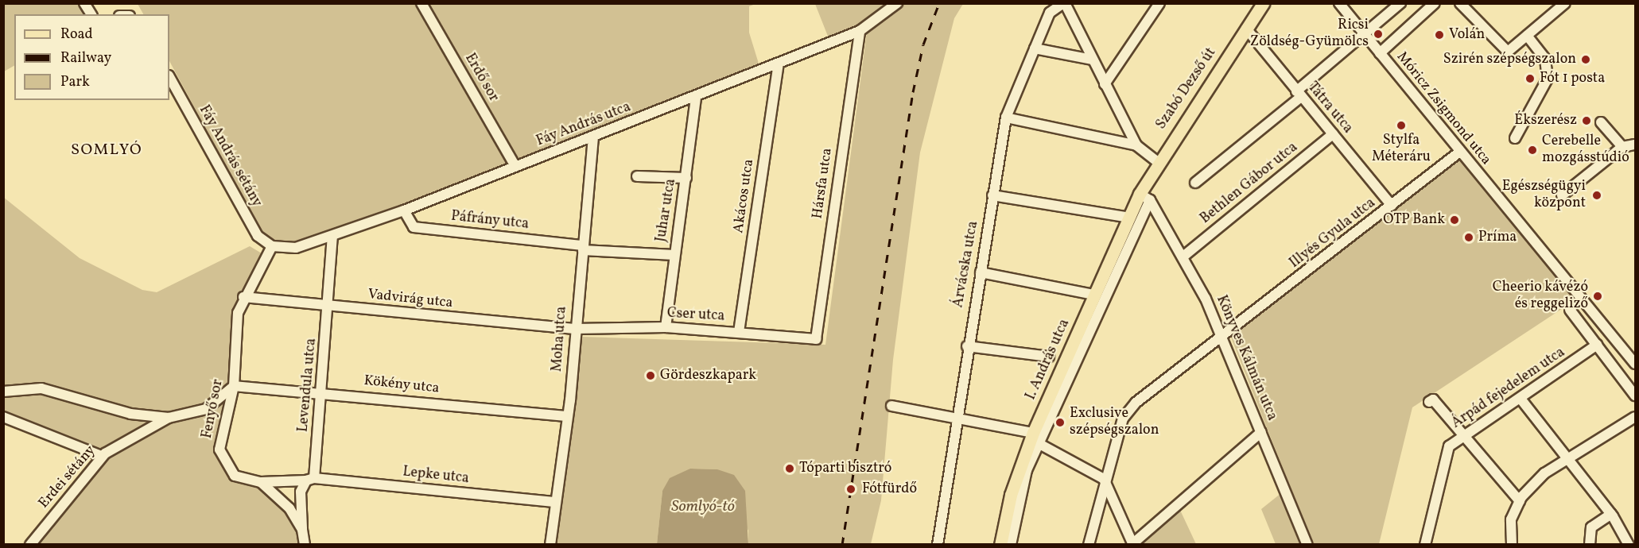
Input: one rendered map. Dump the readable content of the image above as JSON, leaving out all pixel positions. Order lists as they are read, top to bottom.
{
  "streets": {
    "main road": ["Szabó Dezső út", "I. András utca"],
    "street": [
      "Erdő sor",
      "Tátra utca",
      "Móricz Zsigmond utca",
      "Fáy András utca",
      "Fáy András sétány",
      "Hársfa utca",
      "Bethlen Gábor utca",
      "Akácos utca",
      "Juhar utca",
      "Páfrány utca",
      "Illyés Gyula utca",
      "Árvácska utca",
      "Vadvirág utca",
      "Cser utca",
      "Moha utca",
      "Könyves Kálmán utca",
      "Levendula utca",
      "Kökény utca",
      "Árpád fejedelem utca",
      "Fenyő sor",
      "Lepke utca",
      "Erdei sétány"
    ]
  },
  "crossings": [
    ["Erdő sor", "Fáy András utca"],
    ["Szabó Dezső út", "Tátra utca"],
    ["Szabó Dezső út", "Könyves Kálmán utca"],
    ["Szabó Dezső út", "I. András utca"],
    ["Tátra utca", "Bethlen Gábor utca"],
    ["Tátra utca", "Illyés Gyula utca"],
    ["Móricz Zsigmond utca", "Illyés Gyula utca"],
    ["Fáy András utca", "Fáy András sétány"],
    ["Fáy András utca", "Hársfa utca"],
    ["Fáy András utca", "Akácos utca"],
    ["Fáy András utca", "Juhar utca"],
    ["Fáy András utca", "Páfrány utca"],
    ["Fáy András utca", "Moha utca"],
    ["Fáy András utca", "Levendula utca"],
    ["Fáy András utca", "Fenyő sor"],
    ["Fáy András sétány", "Fenyő sor"],
    ["Hársfa utca", "Cser utca"],
    ["Bethlen Gábor utca", "Könyves Kálmán utca"],
    ["Akácos utca", "Cser utca"],
    ["Juhar utca", "Cser utca"],
    ["Páfrány utca", "Moha utca"],
    ["Illyés Gyula utca", "Könyves Kálmán utca"],
    ["Vadvirág utca", "Cser utca"],
    ["Vadvirág utca", "Moha utca"],
    ["Vadvirág utca", "Levendula utca"],
    ["Vadvirág utca", "Fenyő sor"],
    ["Cser utca", "Moha utca"],
    ["Moha utca", "Kökény utca"],
    ["Moha utca", "Lepke utca"],
    ["Könyves Kálmán utca", "I. András utca"],
    ["Levendula utca", "Kökény utca"],
    ["Levendula utca", "Fenyő sor"],
    ["Levendula utca", "Lepke utca"],
    ["Kökény utca", "Fenyő sor"],
    ["Kökény utca", "Erdei sétány"],
    ["Fenyő sor", "Lepke utca"],
    ["Fenyő sor", "Erdei sétány"]
  ],
  "districts": ["SOMLYÓ"],
  "water": ["Somlyó-tó"],
  "places": [
    "Ricsi Zöldség-Gyümölcs",
    "Volán",
    "Szirén szépségszalon",
    "Fót 1 posta",
    "Ékszerész",
    "Stylfa Méteráru",
    "Cerebelle mozgásstúdió",
    "Egészségügyi központ",
    "OTP Bank",
    "Príma",
    "Cheerio kávézó és reggeliző",
    "Gördeszkapark",
    "Exclusive szépségszalon",
    "Tóparti bisztró",
    "Fótfürdő"
  ],
  "legend": ["Road", "Railway", "Park"]
}
